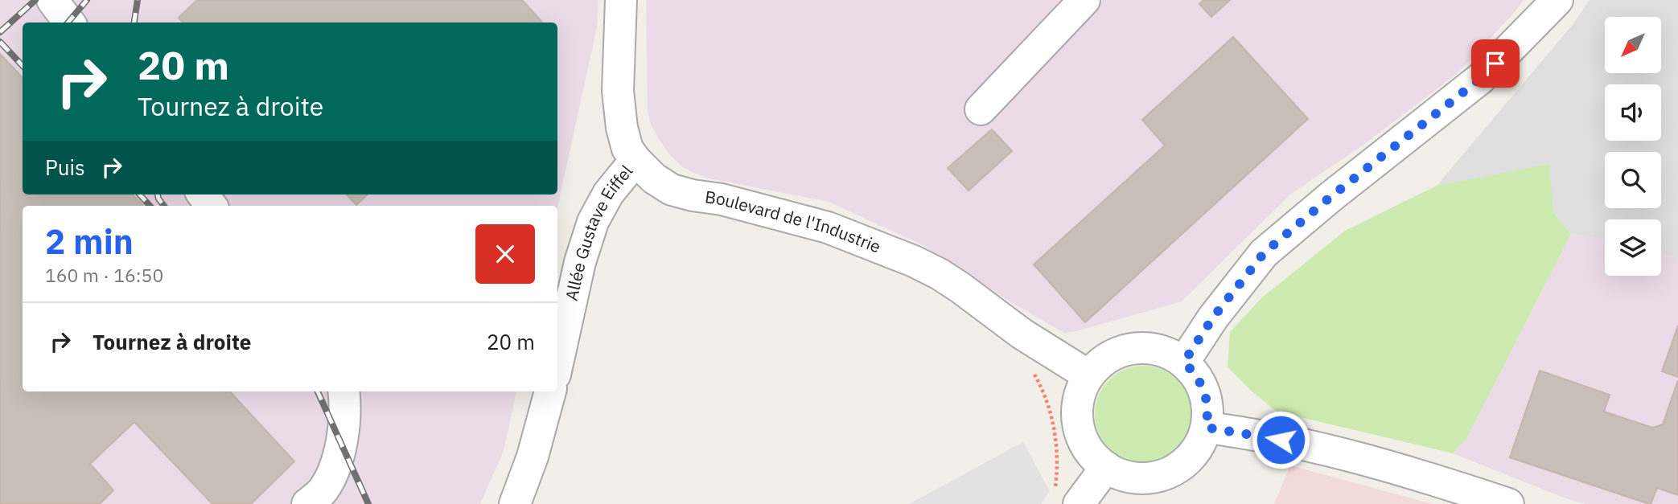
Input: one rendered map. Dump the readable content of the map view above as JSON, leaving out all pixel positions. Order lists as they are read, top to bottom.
{
  "streets": {
    "street": ["Boulevard de l'Industrie", "Allée Gustave Eiffel"]
  },
  "crossings": [
    ["Boulevard de l'Industrie", "Allée Gustave Eiffel"]
  ],
  "north": "bottom left",
  "page": {
    "turn": ["20 m", "Tournez à droite"],
    "then": "Puis",
    "heading": ["2 min", "160 m · 16:50"],
    "list": [
      {
        "name": "Tournez à droite",
        "value": "20 m"
      }
    ]
  }
}
